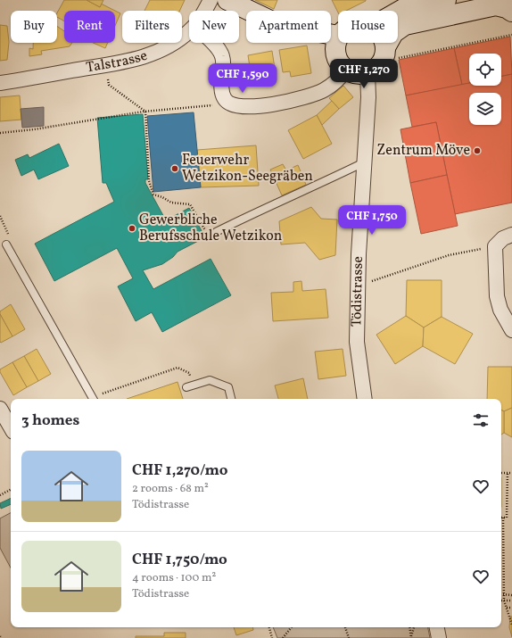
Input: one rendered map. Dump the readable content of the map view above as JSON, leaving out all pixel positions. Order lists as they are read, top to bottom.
{
  "streets": {
    "street": ["Talstrasse", "Tödistrasse"]
  },
  "places": ["Zentrum Möve", "Feuerwehr Wetzikon-Seegräben", "Gewerbliche Berufsschule Wetzikon"],
  "page": {
    "chip": [
      "Buy",
      "Rent",
      "Filters",
      "New",
      "Apartment",
      "House"
    ],
    "price": ["CHF 1,270", "CHF 1,590", "CHF 1,750"],
    "heading": "3 homes",
    "list": [
      {
        "name": "CHF 1,270/mo",
        "note": "2 rooms · 68 m² · Tödistrasse"
      },
      {
        "name": "CHF 1,750/mo",
        "note": "4 rooms · 100 m² · Tödistrasse"
      }
    ]
  }
}
